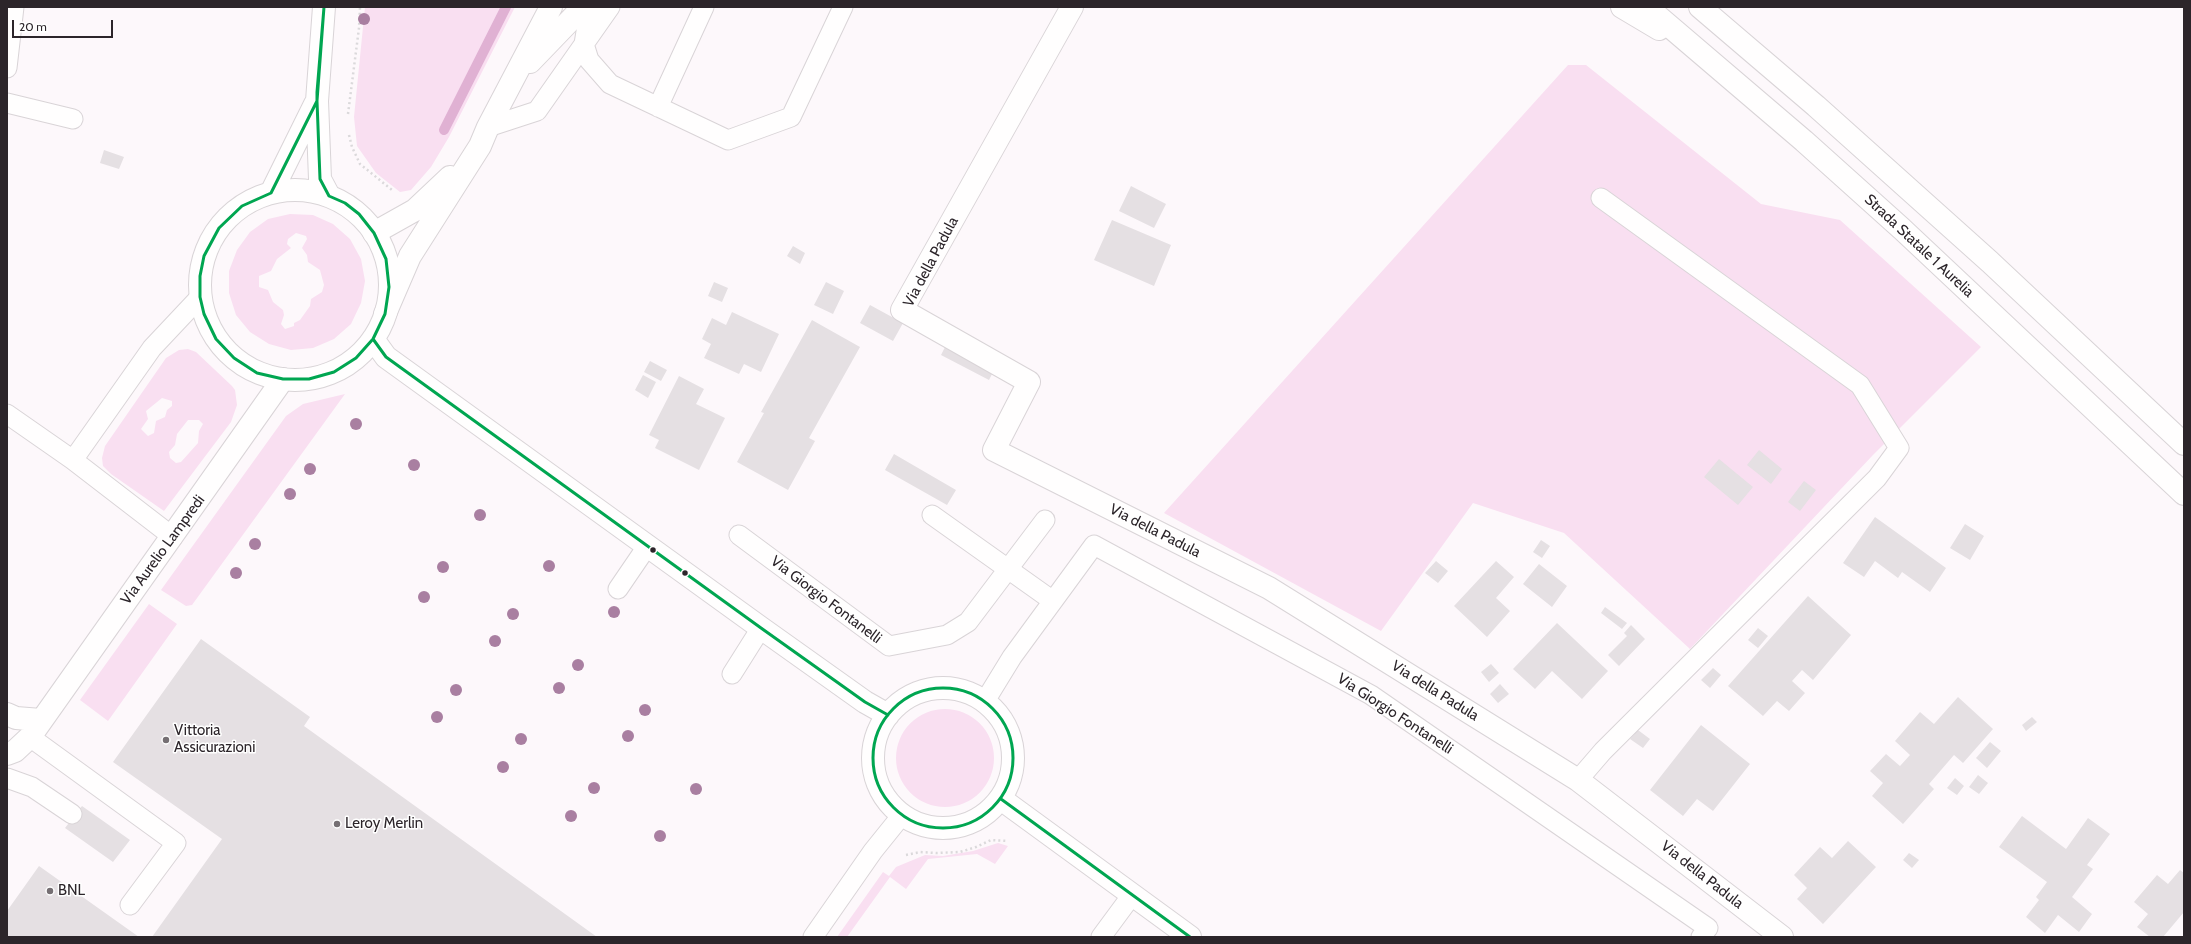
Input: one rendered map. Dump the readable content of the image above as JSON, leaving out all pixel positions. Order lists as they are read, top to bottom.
{
  "streets": {
    "main road": ["Strada Statale 1 Aurelia", "Via della Padula", "Via Aurelio Lampredi"],
    "lane": ["Via Giorgio Fontanelli"]
  },
  "places": ["Vittoria Assicurazioni", "Leroy Merlin", "BNL"],
  "scale_bar": "20 m"
}
